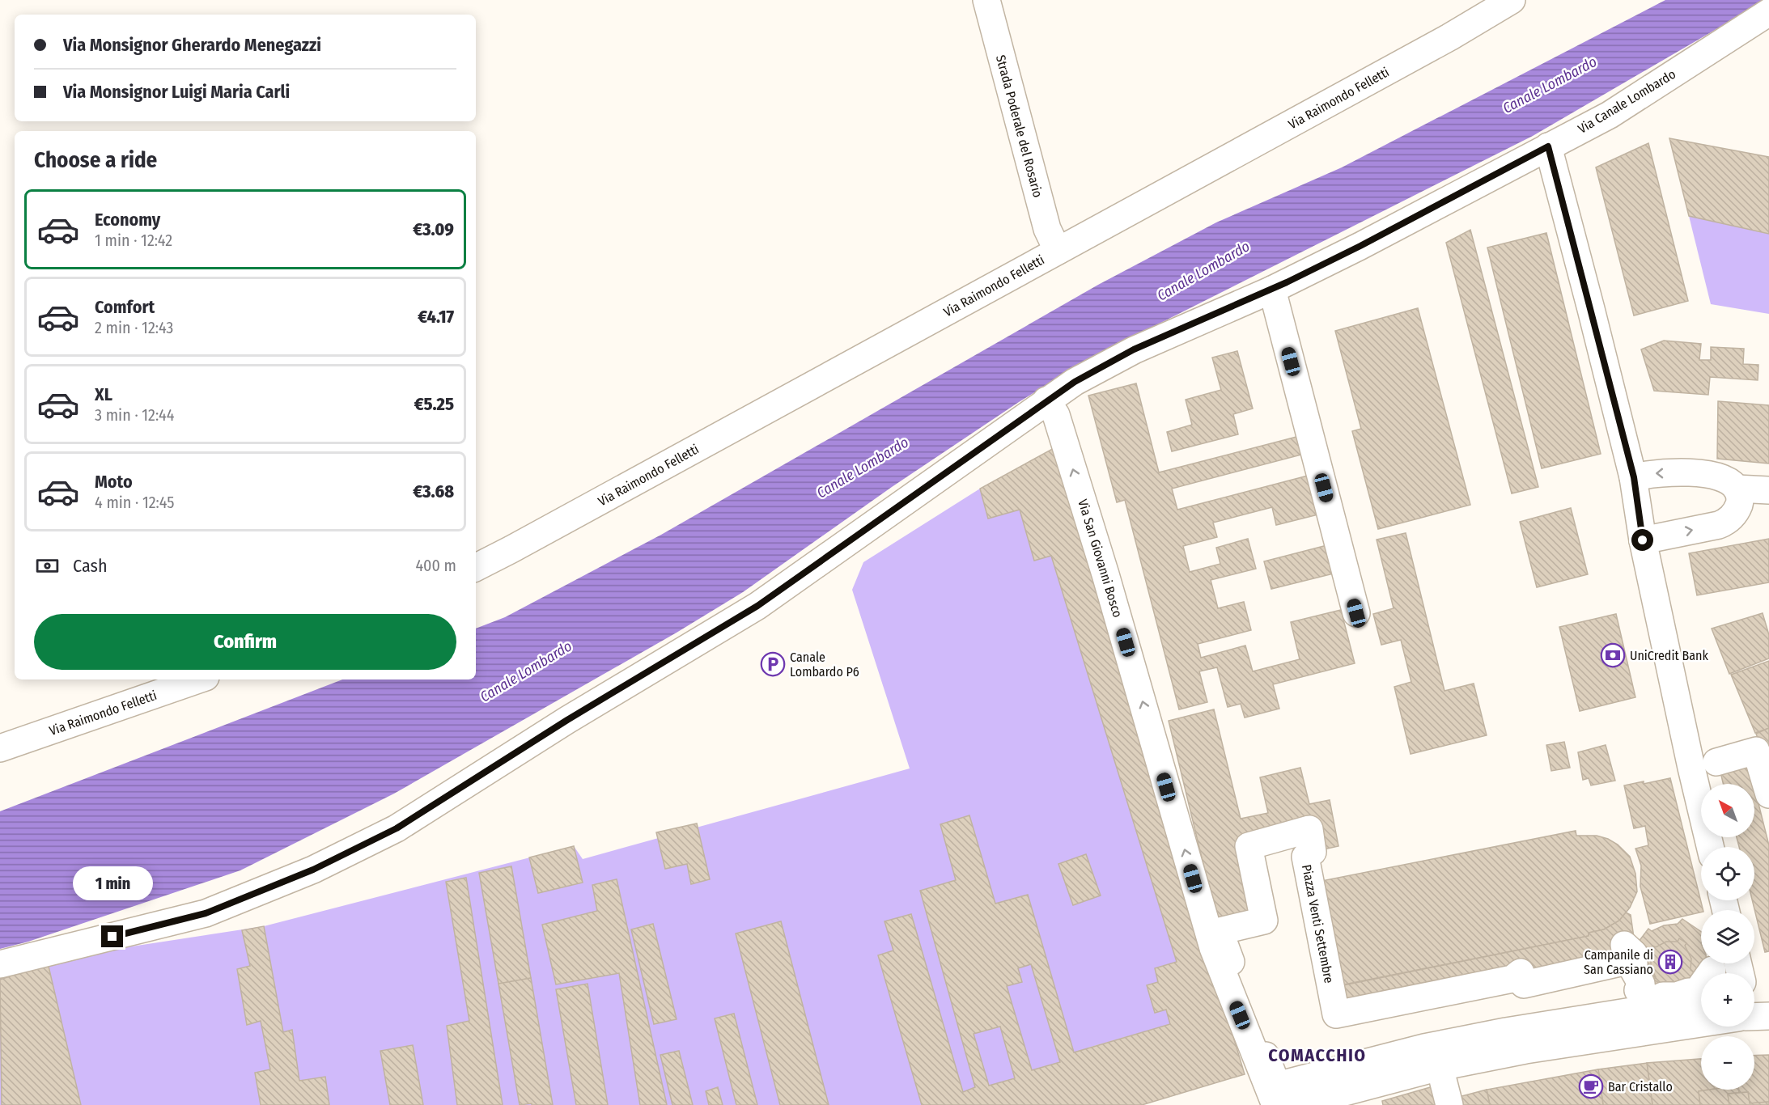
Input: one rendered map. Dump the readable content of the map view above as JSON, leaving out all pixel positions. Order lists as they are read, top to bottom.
{
  "streets": {
    "street": [
      "Via Raimondo Felletti",
      "Via Canale Lombardo",
      "Strada Poderale del Rosario",
      "Via San Giovanni Bosco",
      "Piazza Venti Settembre"
    ]
  },
  "crossings": [
    ["Via Raimondo Felletti", "Strada Poderale del Rosario"],
    ["Via Canale Lombardo", "Via San Giovanni Bosco"]
  ],
  "districts": ["COMACCHIO"],
  "water": ["Canale Lombardo"],
  "places": {
    "bank": ["UniCredit Bank"],
    "parking": ["Canale Lombardo P6"],
    "building": ["Campanile di San Cassiano"],
    "cafe": ["Bar Cristallo"]
  },
  "north": "top left",
  "page": {
    "banner": ["Via Monsignor Gherardo Menegazzi", "Via Monsignor Luigi Maria Carli"],
    "heading": "Choose a ride",
    "list": [
      {
        "name": "Economy",
        "note": "1 min · 12:42",
        "value": "€3.09"
      },
      {
        "name": "Comfort",
        "note": "2 min · 12:43",
        "value": "€4.17"
      },
      {
        "name": "XL",
        "note": "3 min · 12:44",
        "value": "€5.25"
      },
      {
        "name": "Moto",
        "note": "4 min · 12:45",
        "value": "€3.68"
      }
    ],
    "pay": ["Cash", "400 m"],
    "buttons": "Confirm",
    "map_buttons": ["+", "−"],
    "bubble": "1 min"
  }
}
